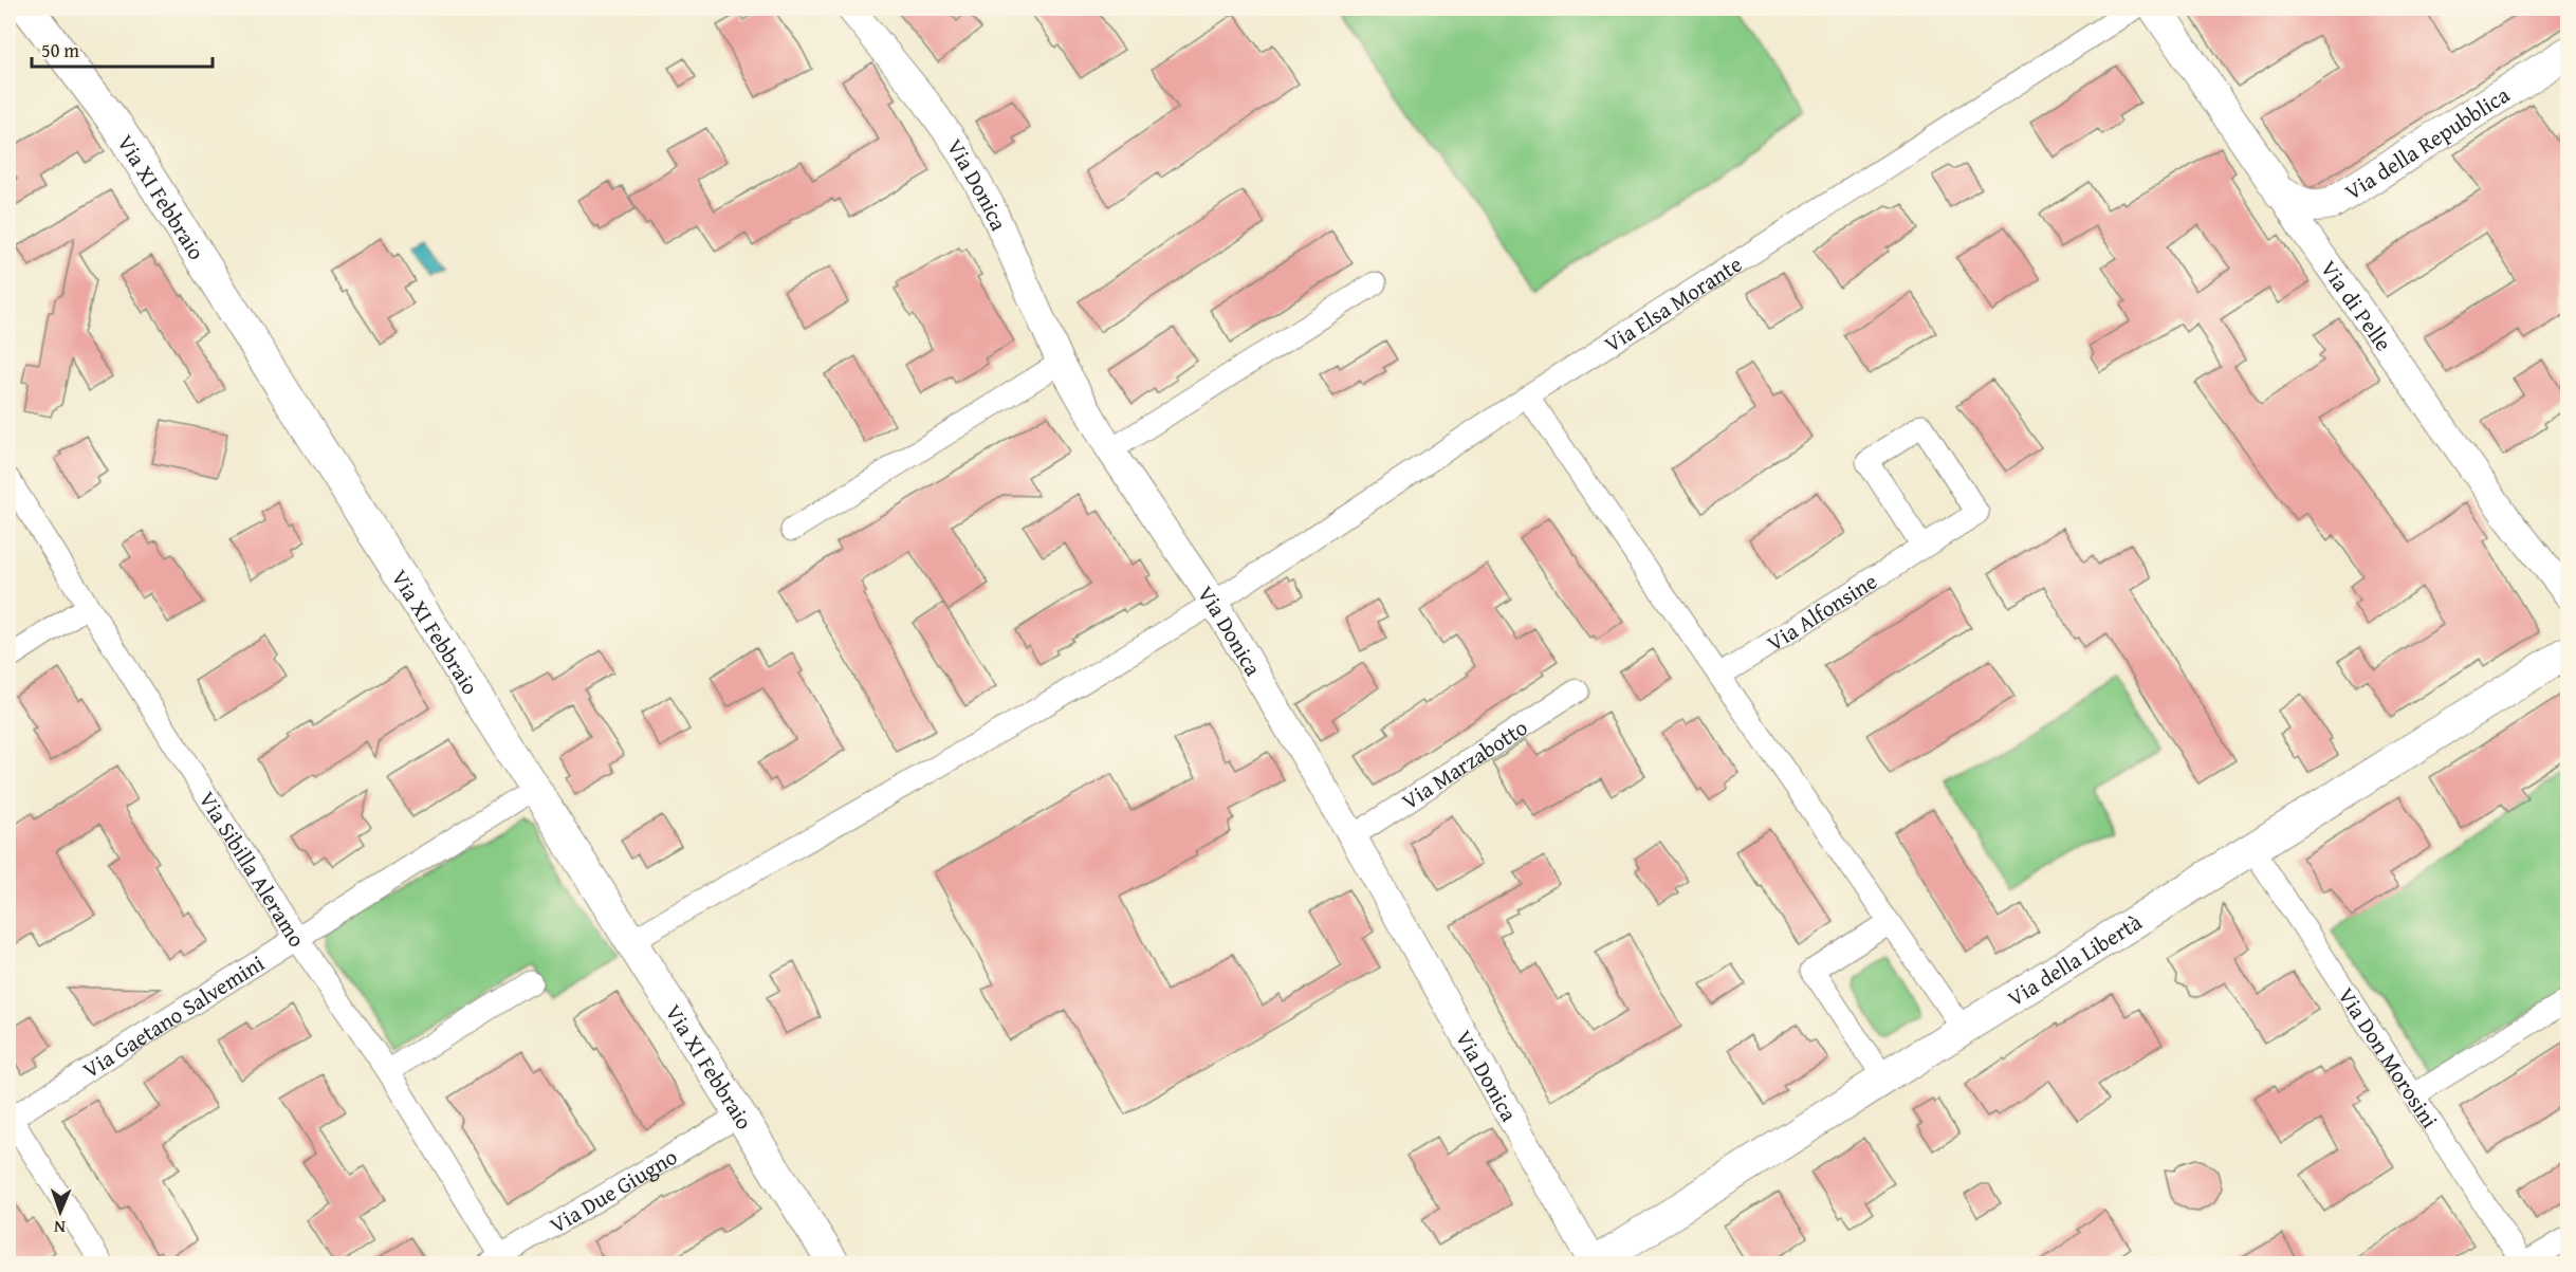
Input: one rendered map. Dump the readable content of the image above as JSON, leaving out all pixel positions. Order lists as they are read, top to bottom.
{
  "streets": {
    "main road": [
      "Via della Repubblica",
      "Via XI Febbraio",
      "Via di Pelle",
      "Via della Libertà"
    ],
    "street": [
      "Via Donica",
      "Via Elsa Morante",
      "Via Alfonsine",
      "Via Marzabotto",
      "Via Sibilla Aleramo",
      "Via Gaetano Salvemini",
      "Via Don Morosini",
      "Via Due Giugno"
    ]
  },
  "crossings": [
    ["Via della Repubblica", "Via di Pelle"],
    ["Via Donica", "Via Elsa Morante"],
    ["Via Donica", "Via Marzabotto"],
    ["Via Donica", "Via della Libertà"],
    ["Via XI Febbraio", "Via Elsa Morante"],
    ["Via XI Febbraio", "Via Gaetano Salvemini"],
    ["Via XI Febbraio", "Via Due Giugno"],
    ["Via Sibilla Aleramo", "Via Gaetano Salvemini"],
    ["Via Sibilla Aleramo", "Via Due Giugno"],
    ["Via della Libertà", "Via Don Morosini"]
  ],
  "scale_bar": "50 m",
  "north": "bottom"
}
